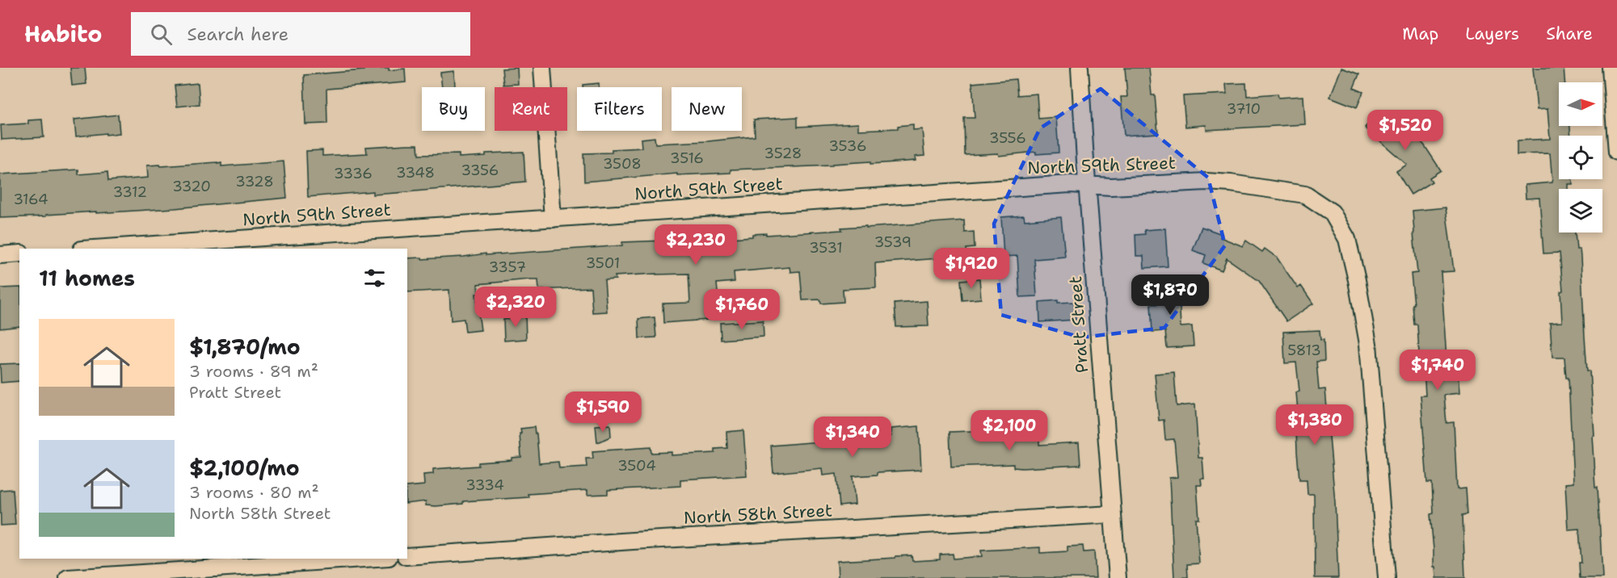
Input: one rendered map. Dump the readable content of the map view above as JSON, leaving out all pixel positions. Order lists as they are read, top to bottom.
{
  "streets": {
    "street": ["North 59th Street", "Pratt Street", "North 58th Street"]
  },
  "crossings": [
    ["North 59th Street", "Pratt Street"],
    ["Pratt Street", "North 58th Street"]
  ],
  "house_numbers": [
    "3710",
    "3556",
    "3536",
    "3528",
    "3516",
    "3508",
    "3356",
    "3348",
    "3336",
    "3328",
    "3320",
    "3312",
    "3164",
    "3539",
    "3531",
    "3501",
    "3357",
    "5813",
    "3504",
    "3334"
  ],
  "north": "right",
  "page": {
    "header": "Habito",
    "search": "Search here",
    "nav": ["Map", "Layers", "Share"],
    "chip": [
      "Buy",
      "Rent",
      "Filters",
      "New"
    ],
    "price": [
      "$1,520",
      "$2,230",
      "$1,920",
      "$1,870",
      "$2,320",
      "$1,760",
      "$1,740",
      "$1,590",
      "$1,380",
      "$2,100",
      "$1,340"
    ],
    "heading": "11 homes",
    "list": [
      {
        "name": "$1,870/mo",
        "note": "3 rooms · 89 m² · Pratt Street"
      },
      {
        "name": "$2,100/mo",
        "note": "3 rooms · 80 m² · North 58th Street"
      }
    ]
  }
}
